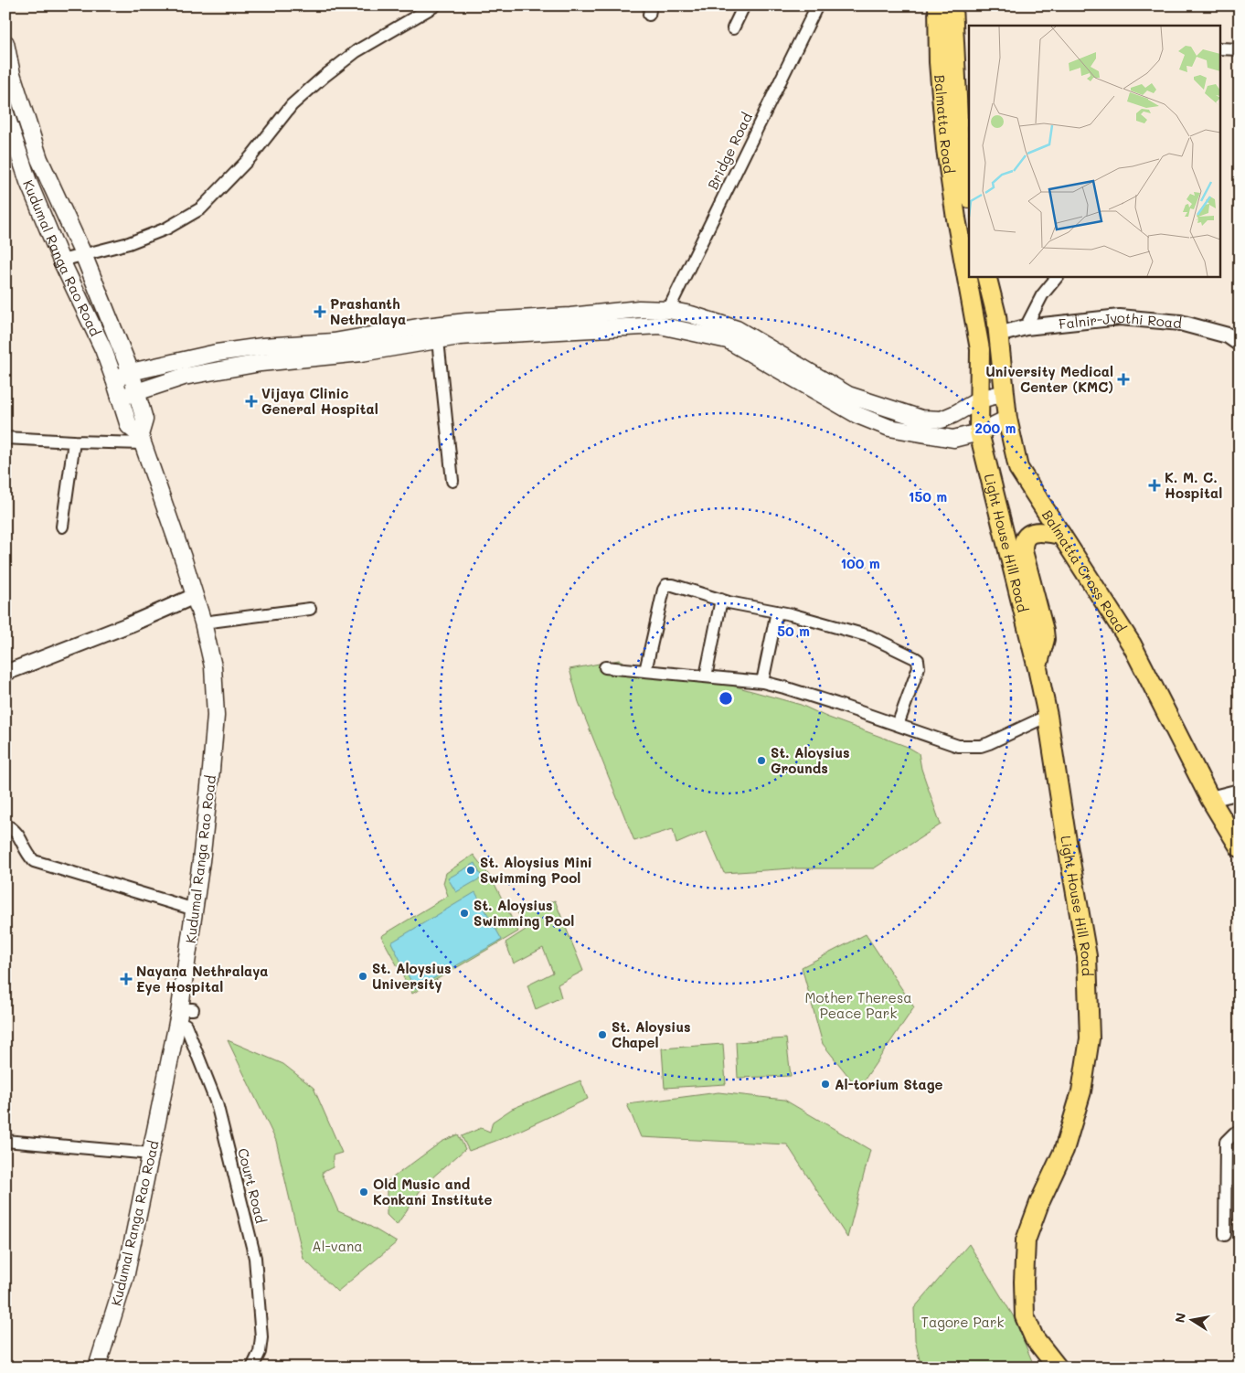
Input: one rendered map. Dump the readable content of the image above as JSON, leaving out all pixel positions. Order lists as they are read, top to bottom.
{
  "streets": {
    "main road": [
      "Balmatta Road",
      "Kudumal Ranga Rao Road",
      "Light House Hill Road",
      "Balmatta Cross Road"
    ],
    "street": ["Bridge Road", "Falnir-Jyothi Road", "Court Road"]
  },
  "crossings": [
    ["Balmatta Road", "Light House Hill Road"],
    ["Kudumal Ranga Rao Road", "Court Road"],
    ["Falnir-Jyothi Road", "Balmatta Cross Road"]
  ],
  "parks": ["Mother Theresa Peace Park", "Al-vana", "Tagore Park"],
  "places": {
    "health": [
      "Prashanth Nethralaya",
      "University Medical Center (KMC)",
      "Vijaya Clinic General Hospital",
      "K. M. C. Hospital",
      "Nayana Nethralaya Eye Hospital"
    ],
    "other": [
      "St. Aloysius Grounds",
      "St. Aloysius Mini Swimming Pool",
      "St. Aloysius Swimming Pool",
      "St. Aloysius University",
      "St. Aloysius Chapel",
      "Al-torium Stage",
      "Old Music and Konkani Institute"
    ]
  },
  "north": "left",
  "rings": [
    "200 m",
    "150 m",
    "100 m",
    "50 m"
  ]
}
